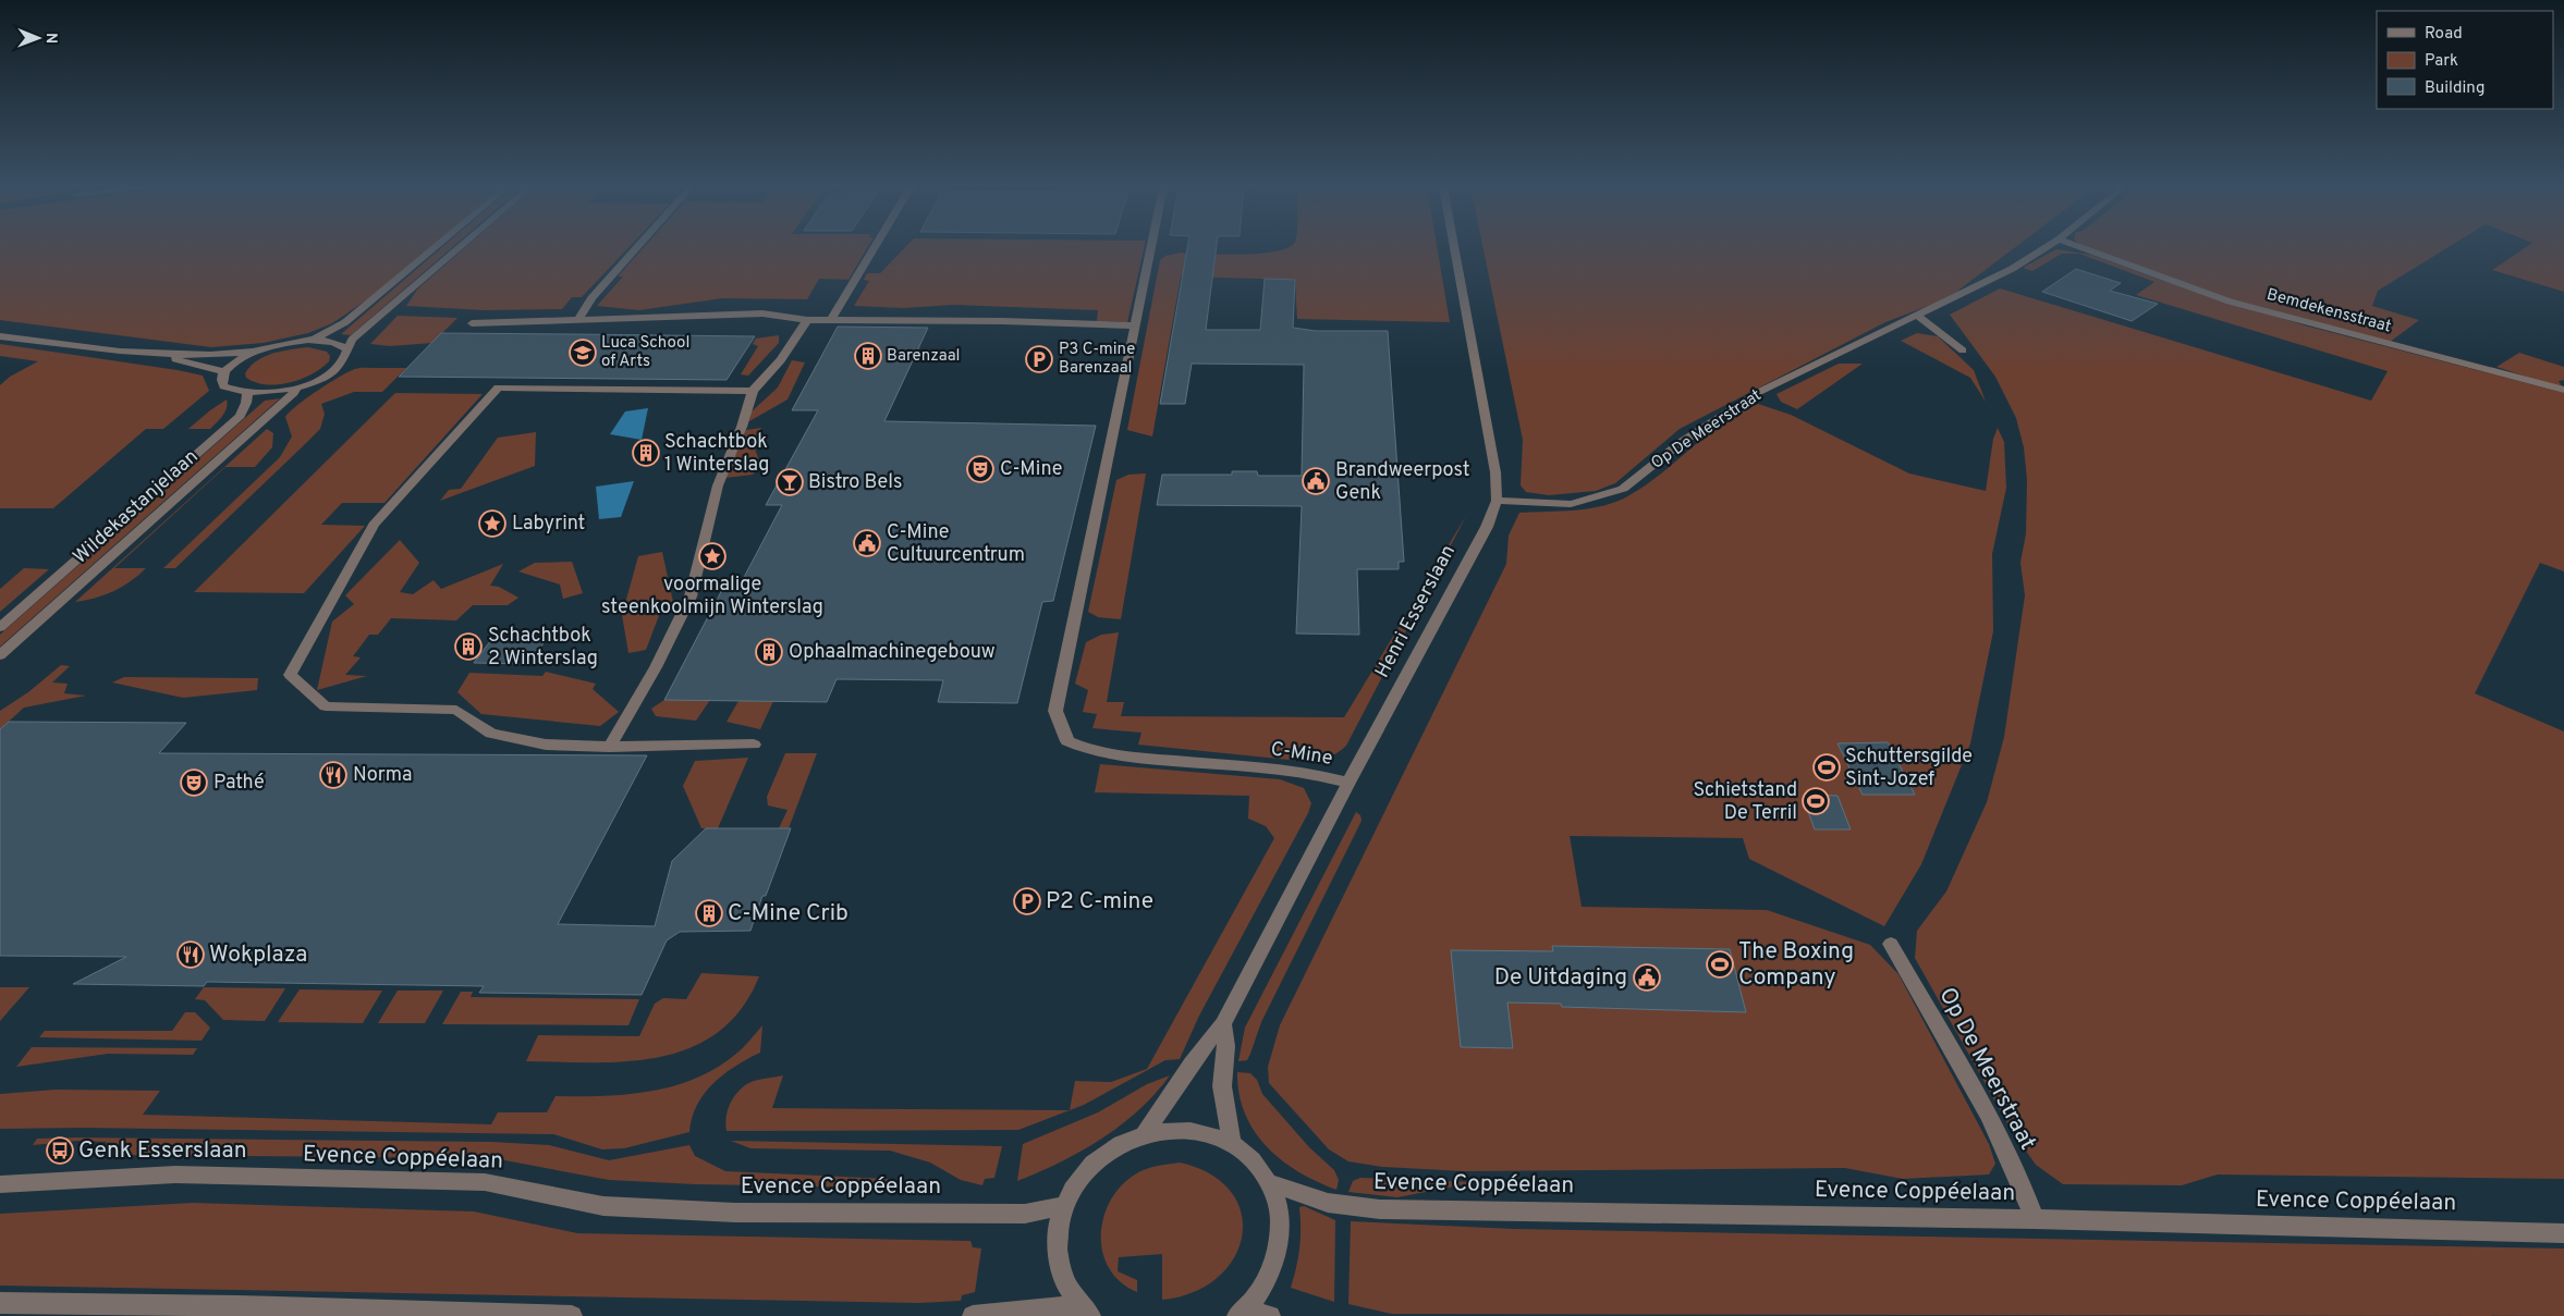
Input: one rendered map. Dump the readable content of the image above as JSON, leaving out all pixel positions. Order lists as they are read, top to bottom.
{
  "streets": {
    "street": [
      "Bemdekensstraat",
      "Op De Meerstraat",
      "Wildekastanjelaan",
      "Henri Esserslaan",
      "C-Mine",
      "Evence Coppéelaan"
    ]
  },
  "crossings": [
    ["Op De Meerstraat", "Henri Esserslaan"],
    ["Op De Meerstraat", "Evence Coppéelaan"],
    ["Henri Esserslaan", "C-Mine"]
  ],
  "places": {
    "school or university": ["Luca School of Arts"],
    "building": [
      "Barenzaal",
      "Schachtbok 1 Winterslag",
      "Schachtbok 2 Winterslag",
      "Ophaalmachinegebouw",
      "C-Mine Crib"
    ],
    "parking": ["P3 C-mine Barenzaal", "P2 C-mine"],
    "theatre": ["C-Mine", "Pathé"],
    "public building": ["Brandweerpost Genk", "C-Mine Cultuurcentrum", "De Uitdaging"],
    "bar": ["Bistro Bels"],
    "place": ["Labyrint", "voormalige steenkoolmijn Winterslag"],
    "sports": ["Schuttersgilde Sint-Jozef", "Schietstand De Terril", "The Boxing Company"],
    "restaurant": ["Norma", "Wokplaza"],
    "bus stop": ["Genk Esserslaan"]
  },
  "legend": ["Road", "Park", "Building"],
  "north": "right"
}
